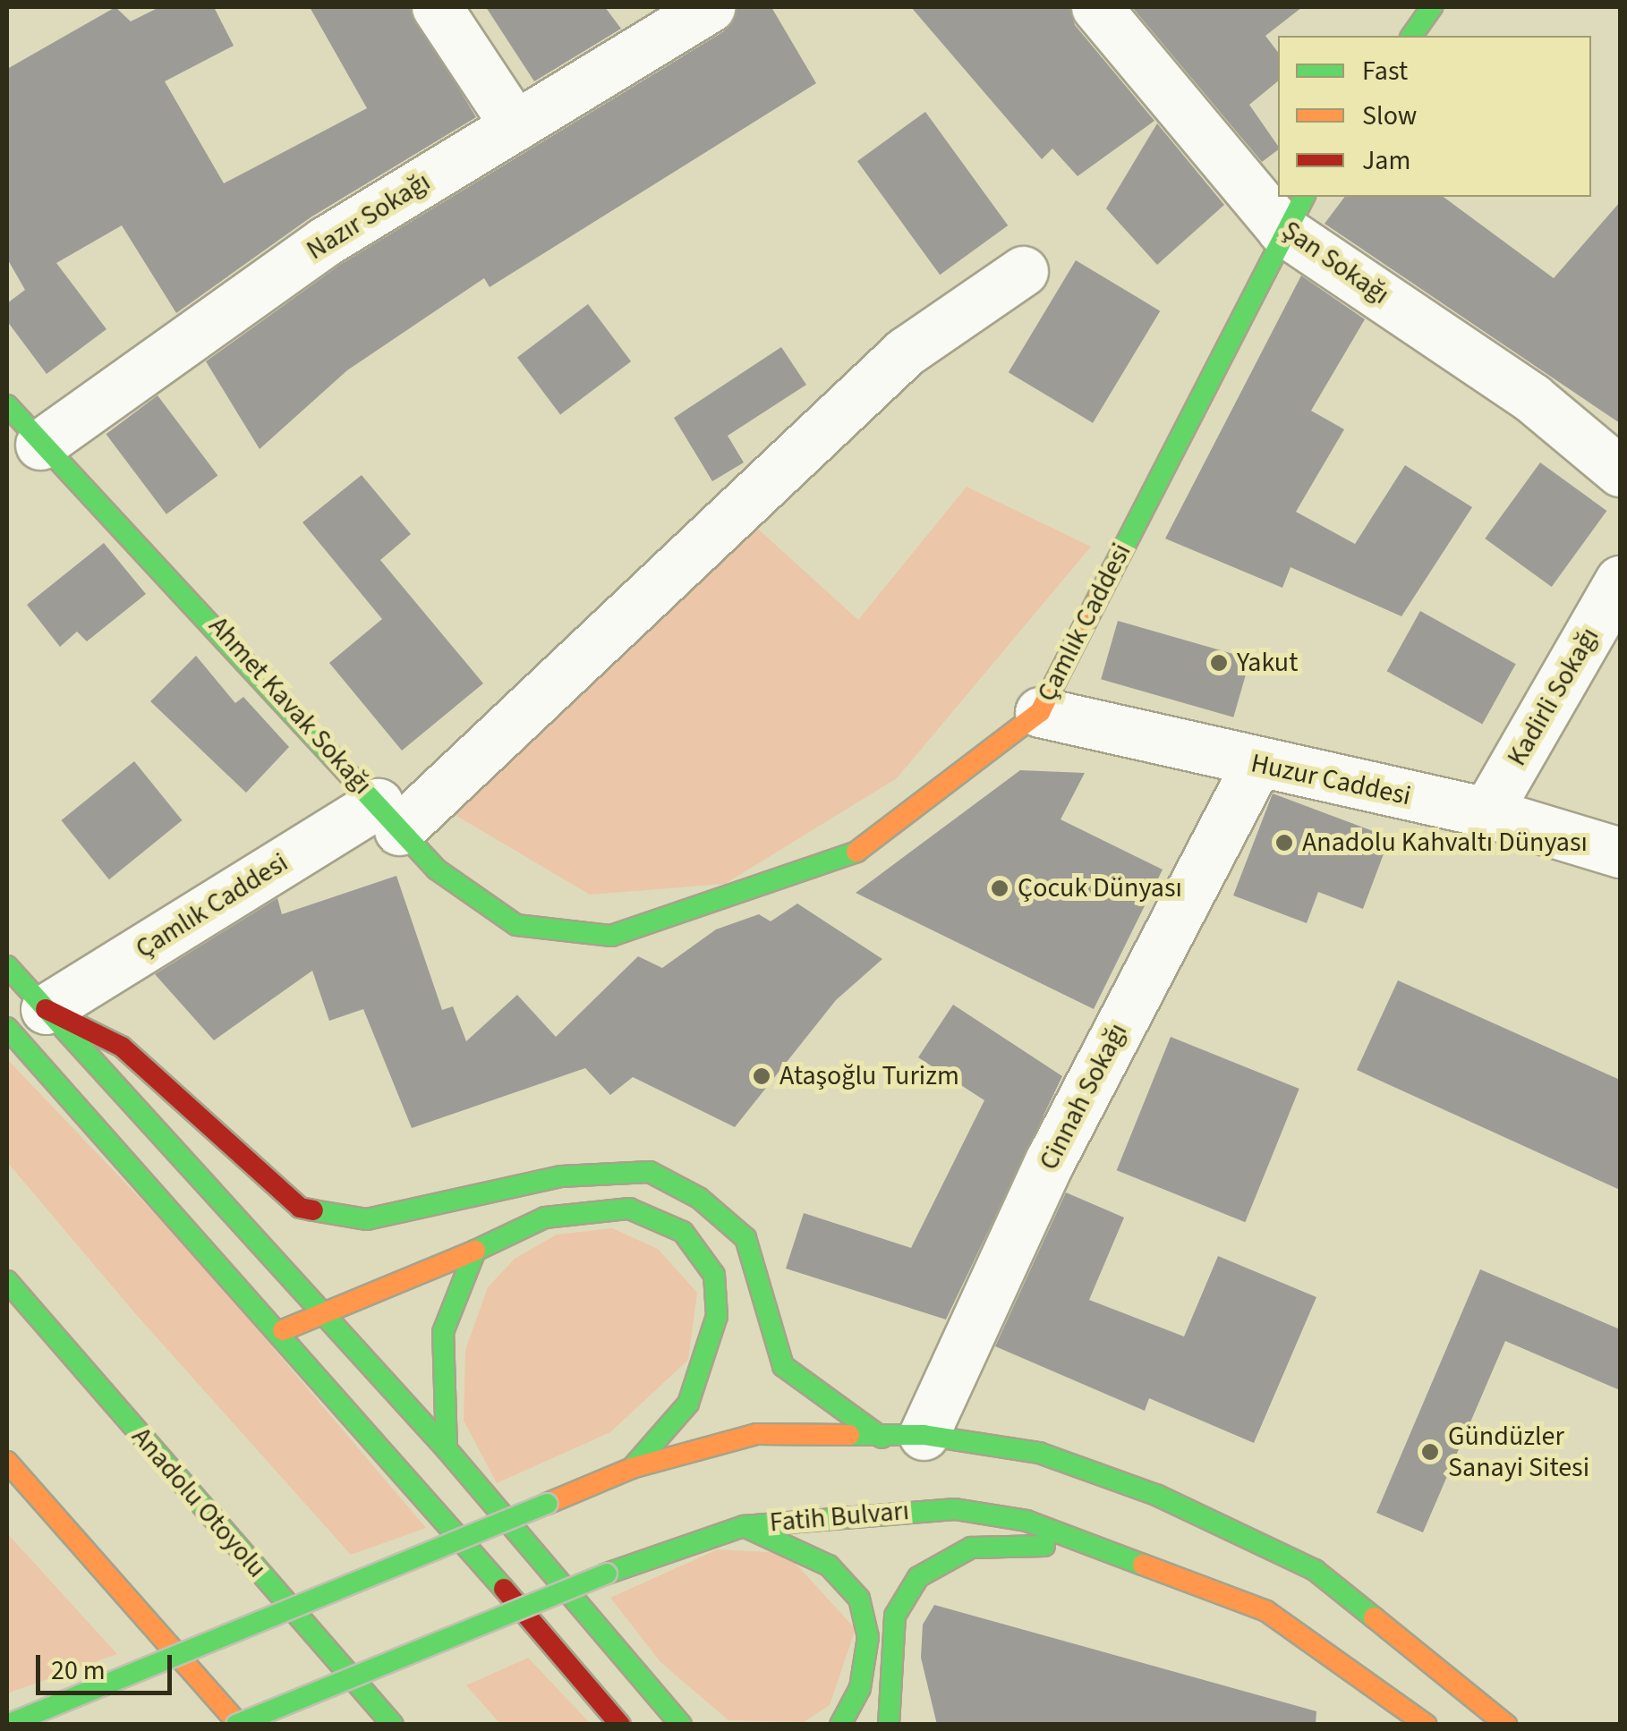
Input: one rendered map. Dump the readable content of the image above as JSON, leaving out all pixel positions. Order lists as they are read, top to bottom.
{
  "streets": {
    "main road": [
      "Çamlık Caddesi",
      "Ahmet Kavak Sokağı",
      "Anadolu Otoyolu",
      "Fatih Bulvarı"
    ],
    "street": [
      "Nazır Sokağı",
      "Şan Sokağı",
      "Kadirli Sokağı",
      "Huzur Caddesi",
      "Cinnah Sokağı"
    ]
  },
  "crossings": [
    ["Nazır Sokağı", "Ahmet Kavak Sokağı"],
    ["Şan Sokağı", "Çamlık Caddesi"],
    ["Çamlık Caddesi", "Ahmet Kavak Sokağı"],
    ["Çamlık Caddesi", "Huzur Caddesi"],
    ["Kadirli Sokağı", "Huzur Caddesi"],
    ["Huzur Caddesi", "Cinnah Sokağı"]
  ],
  "places": [
    "Yakut",
    "Anadolu Kahvaltı Dünyası",
    "Çocuk Dünyası",
    "Ataşoğlu Turizm",
    "Gündüzler Sanayi Sitesi"
  ],
  "legend": ["Fast", "Slow", "Jam"],
  "scale_bar": "20 m"
}
